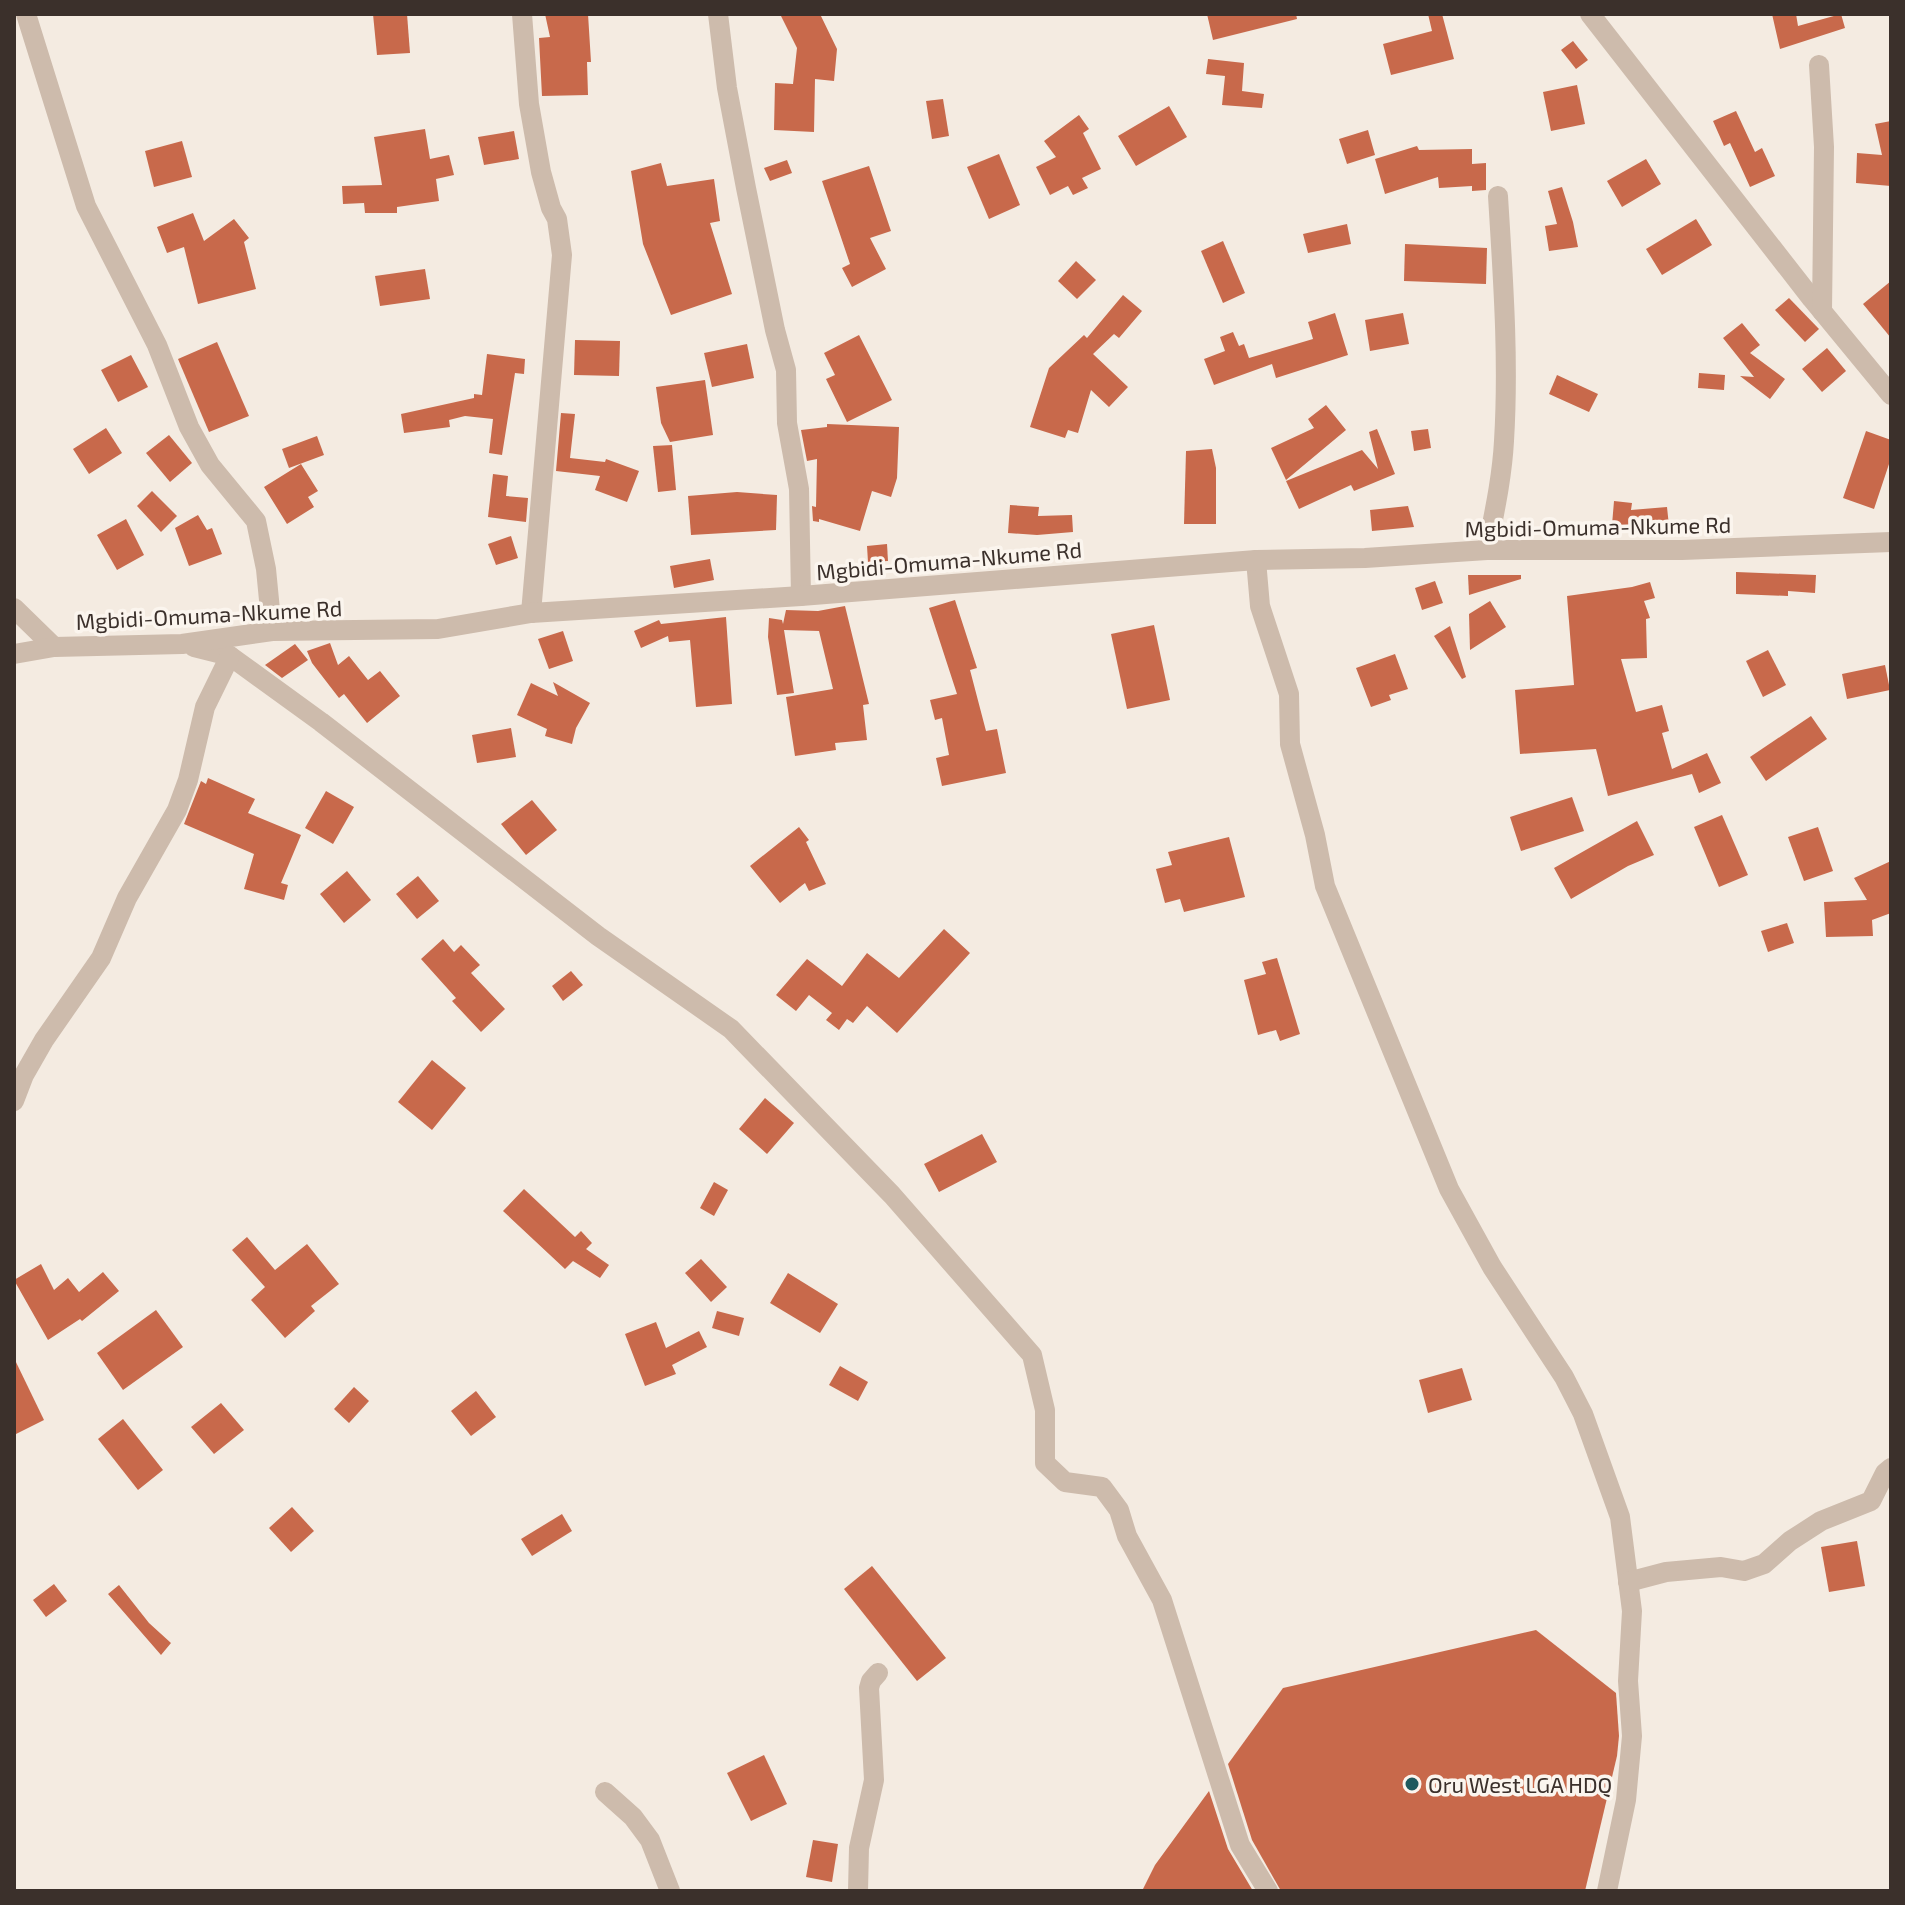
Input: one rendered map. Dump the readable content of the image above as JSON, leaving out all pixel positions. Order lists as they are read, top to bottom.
{
  "streets": {
    "street": ["Mgbidi-Omuma-Nkume Rd"]
  },
  "places": ["Oru West LGA HDQ"]
}
